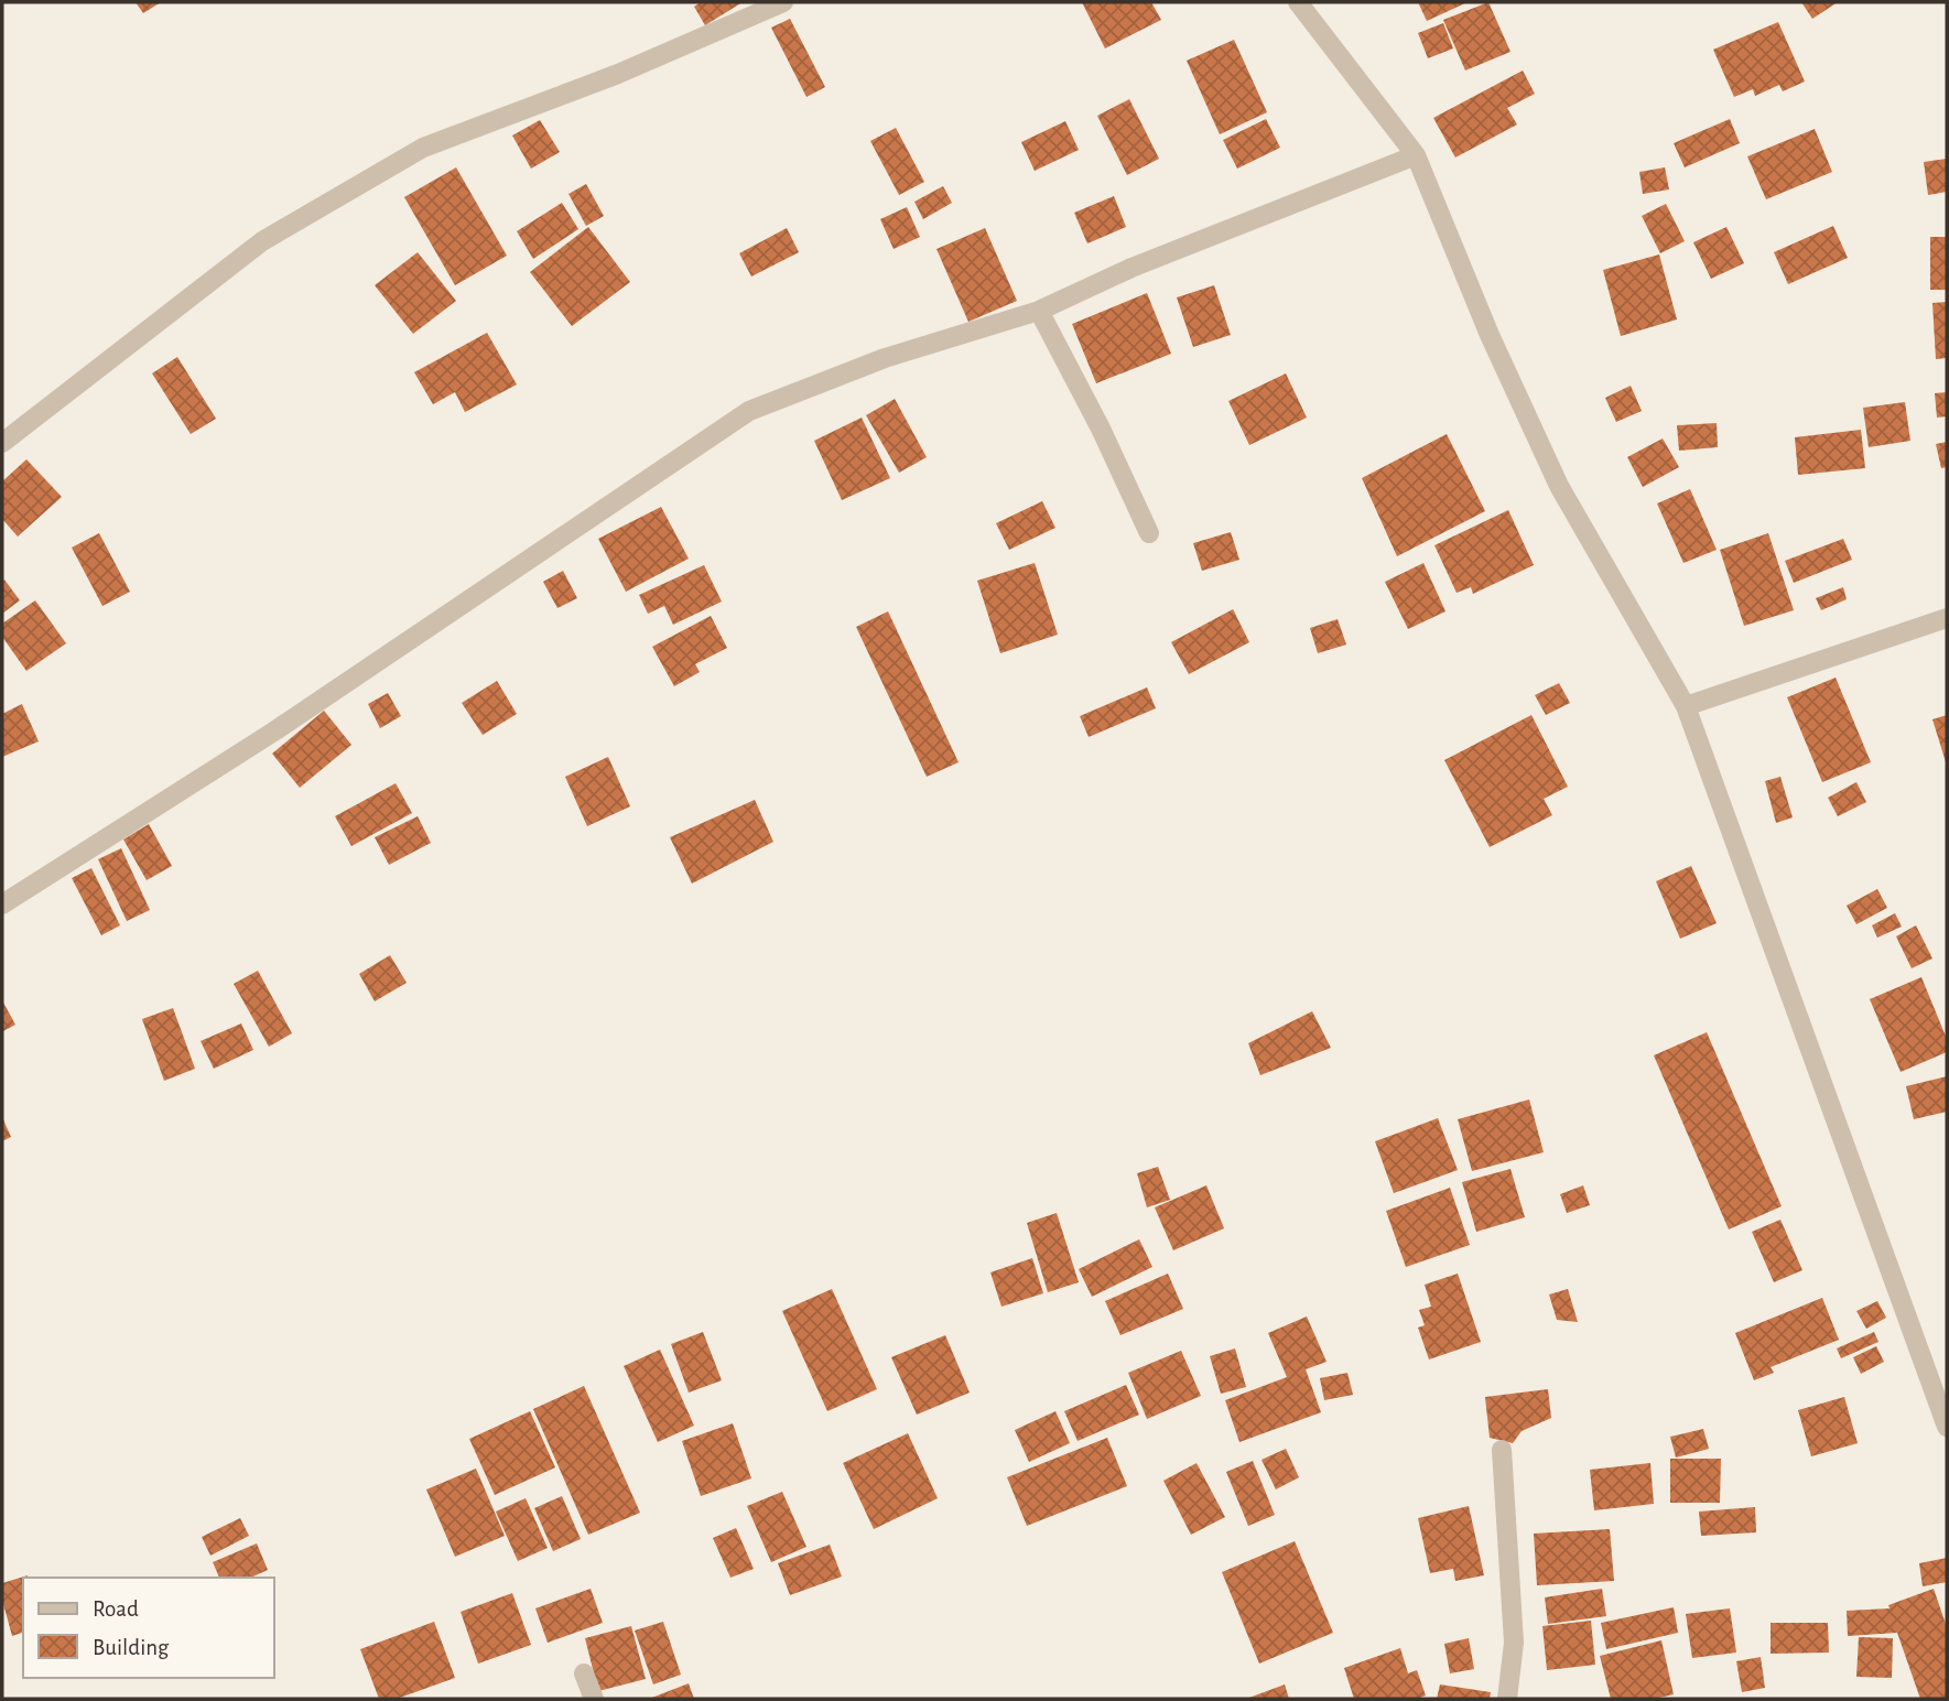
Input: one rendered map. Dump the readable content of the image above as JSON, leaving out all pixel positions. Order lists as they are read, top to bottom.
{
  "legend": ["Road", "Building"]
}
